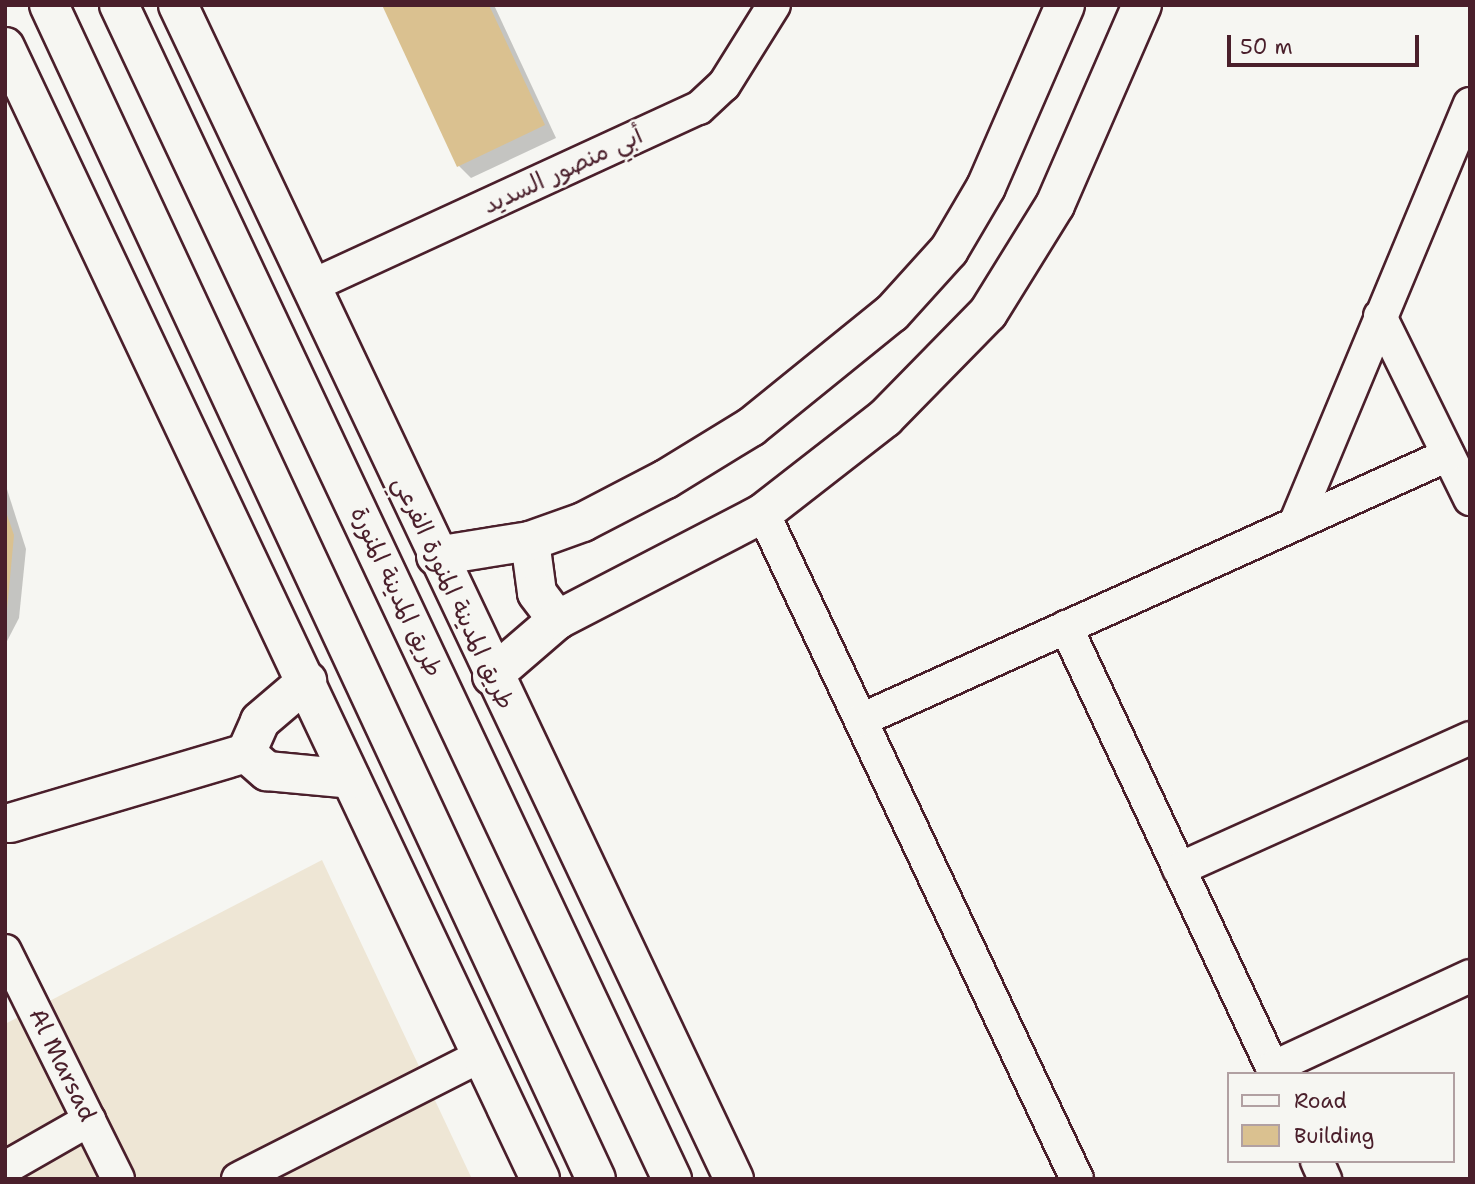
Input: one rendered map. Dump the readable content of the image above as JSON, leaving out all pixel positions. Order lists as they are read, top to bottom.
{
  "streets": {
    "street": [
      "أبي منصور السديد",
      "طريق المدينة المنورة",
      "طريق المدينة المنورة الفرعي",
      "Al Marsad"
    ]
  },
  "crossings": [
    ["أبي منصور السديد", "طريق المدينة المنورة الفرعي"]
  ],
  "legend": ["Road", "Building"],
  "scale_bar": "50 m"
}
